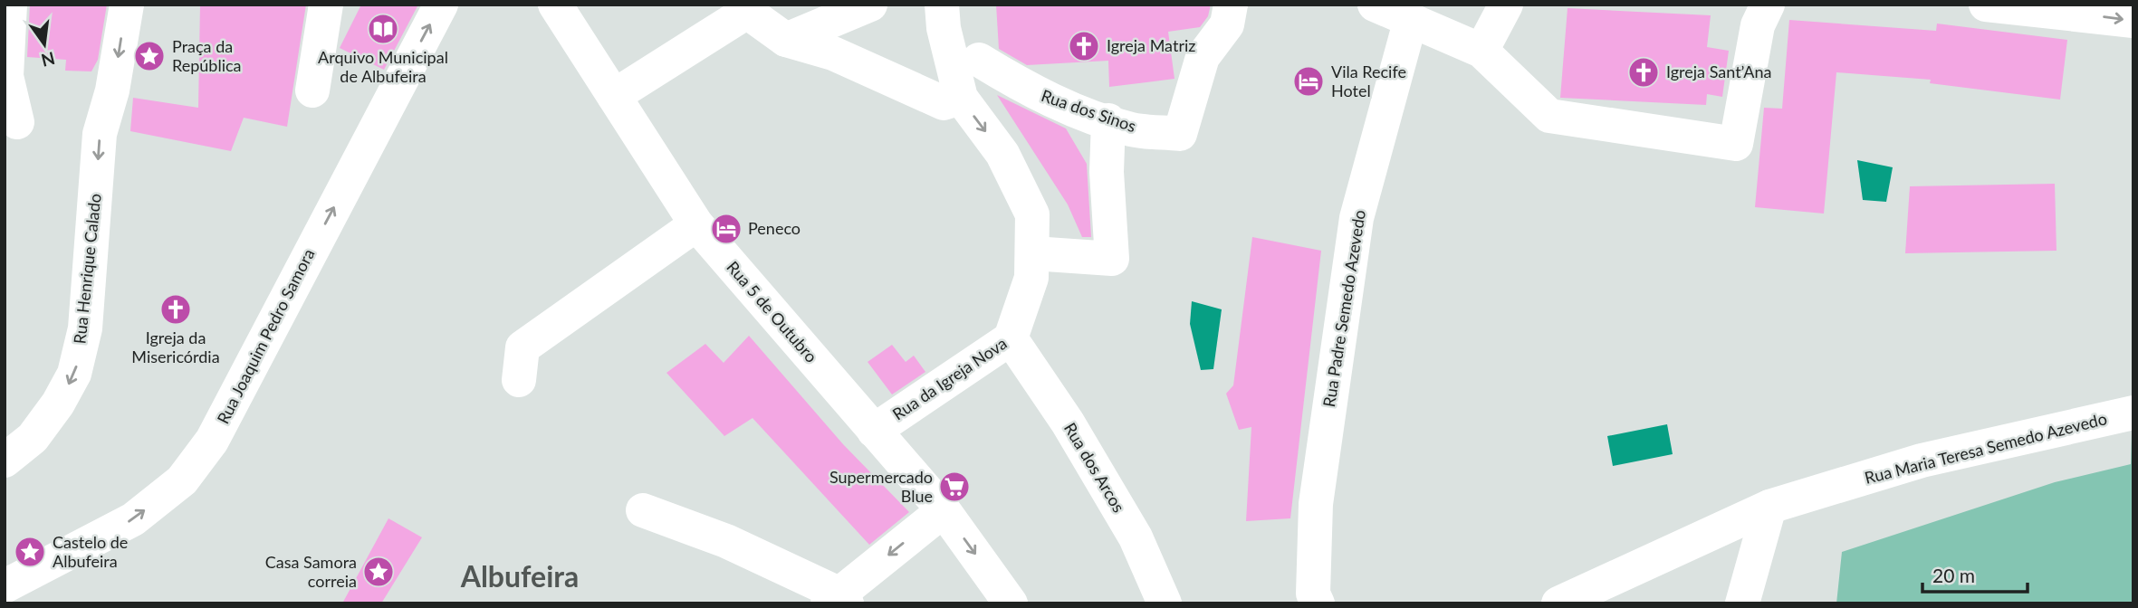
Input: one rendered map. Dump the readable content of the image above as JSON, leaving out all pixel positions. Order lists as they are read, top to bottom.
{
  "streets": {
    "street": [
      "Rua dos Sinos",
      "Rua Henrique Calado",
      "Rua Padre Semedo Azevedo",
      "Rua 5 de Outubro",
      "Rua Joaquim Pedro Samora",
      "Rua da Igreja Nova",
      "Rua Maria Teresa Semedo Azevedo",
      "Rua dos Arcos"
    ]
  },
  "crossings": [
    ["Rua 5 de Outubro", "Rua da Igreja Nova"],
    ["Rua da Igreja Nova", "Rua dos Arcos"]
  ],
  "one_way": ["Rua Joaquim Pedro Samora"],
  "districts": ["Albufeira"],
  "places": {
    "library": ["Arquivo Municipal de Albufeira"],
    "church": ["Igreja Matriz", "Igreja Sant’Ana", "Igreja da Misericórdia"],
    "place": ["Praça da República", "Castelo de Albufeira", "Casa Samora correia"],
    "hotel": ["Vila Recife Hotel", "Peneco"],
    "supermarket": ["Supermercado Blue"]
  },
  "scale_bar": "20 m",
  "north": "bottom"
}
